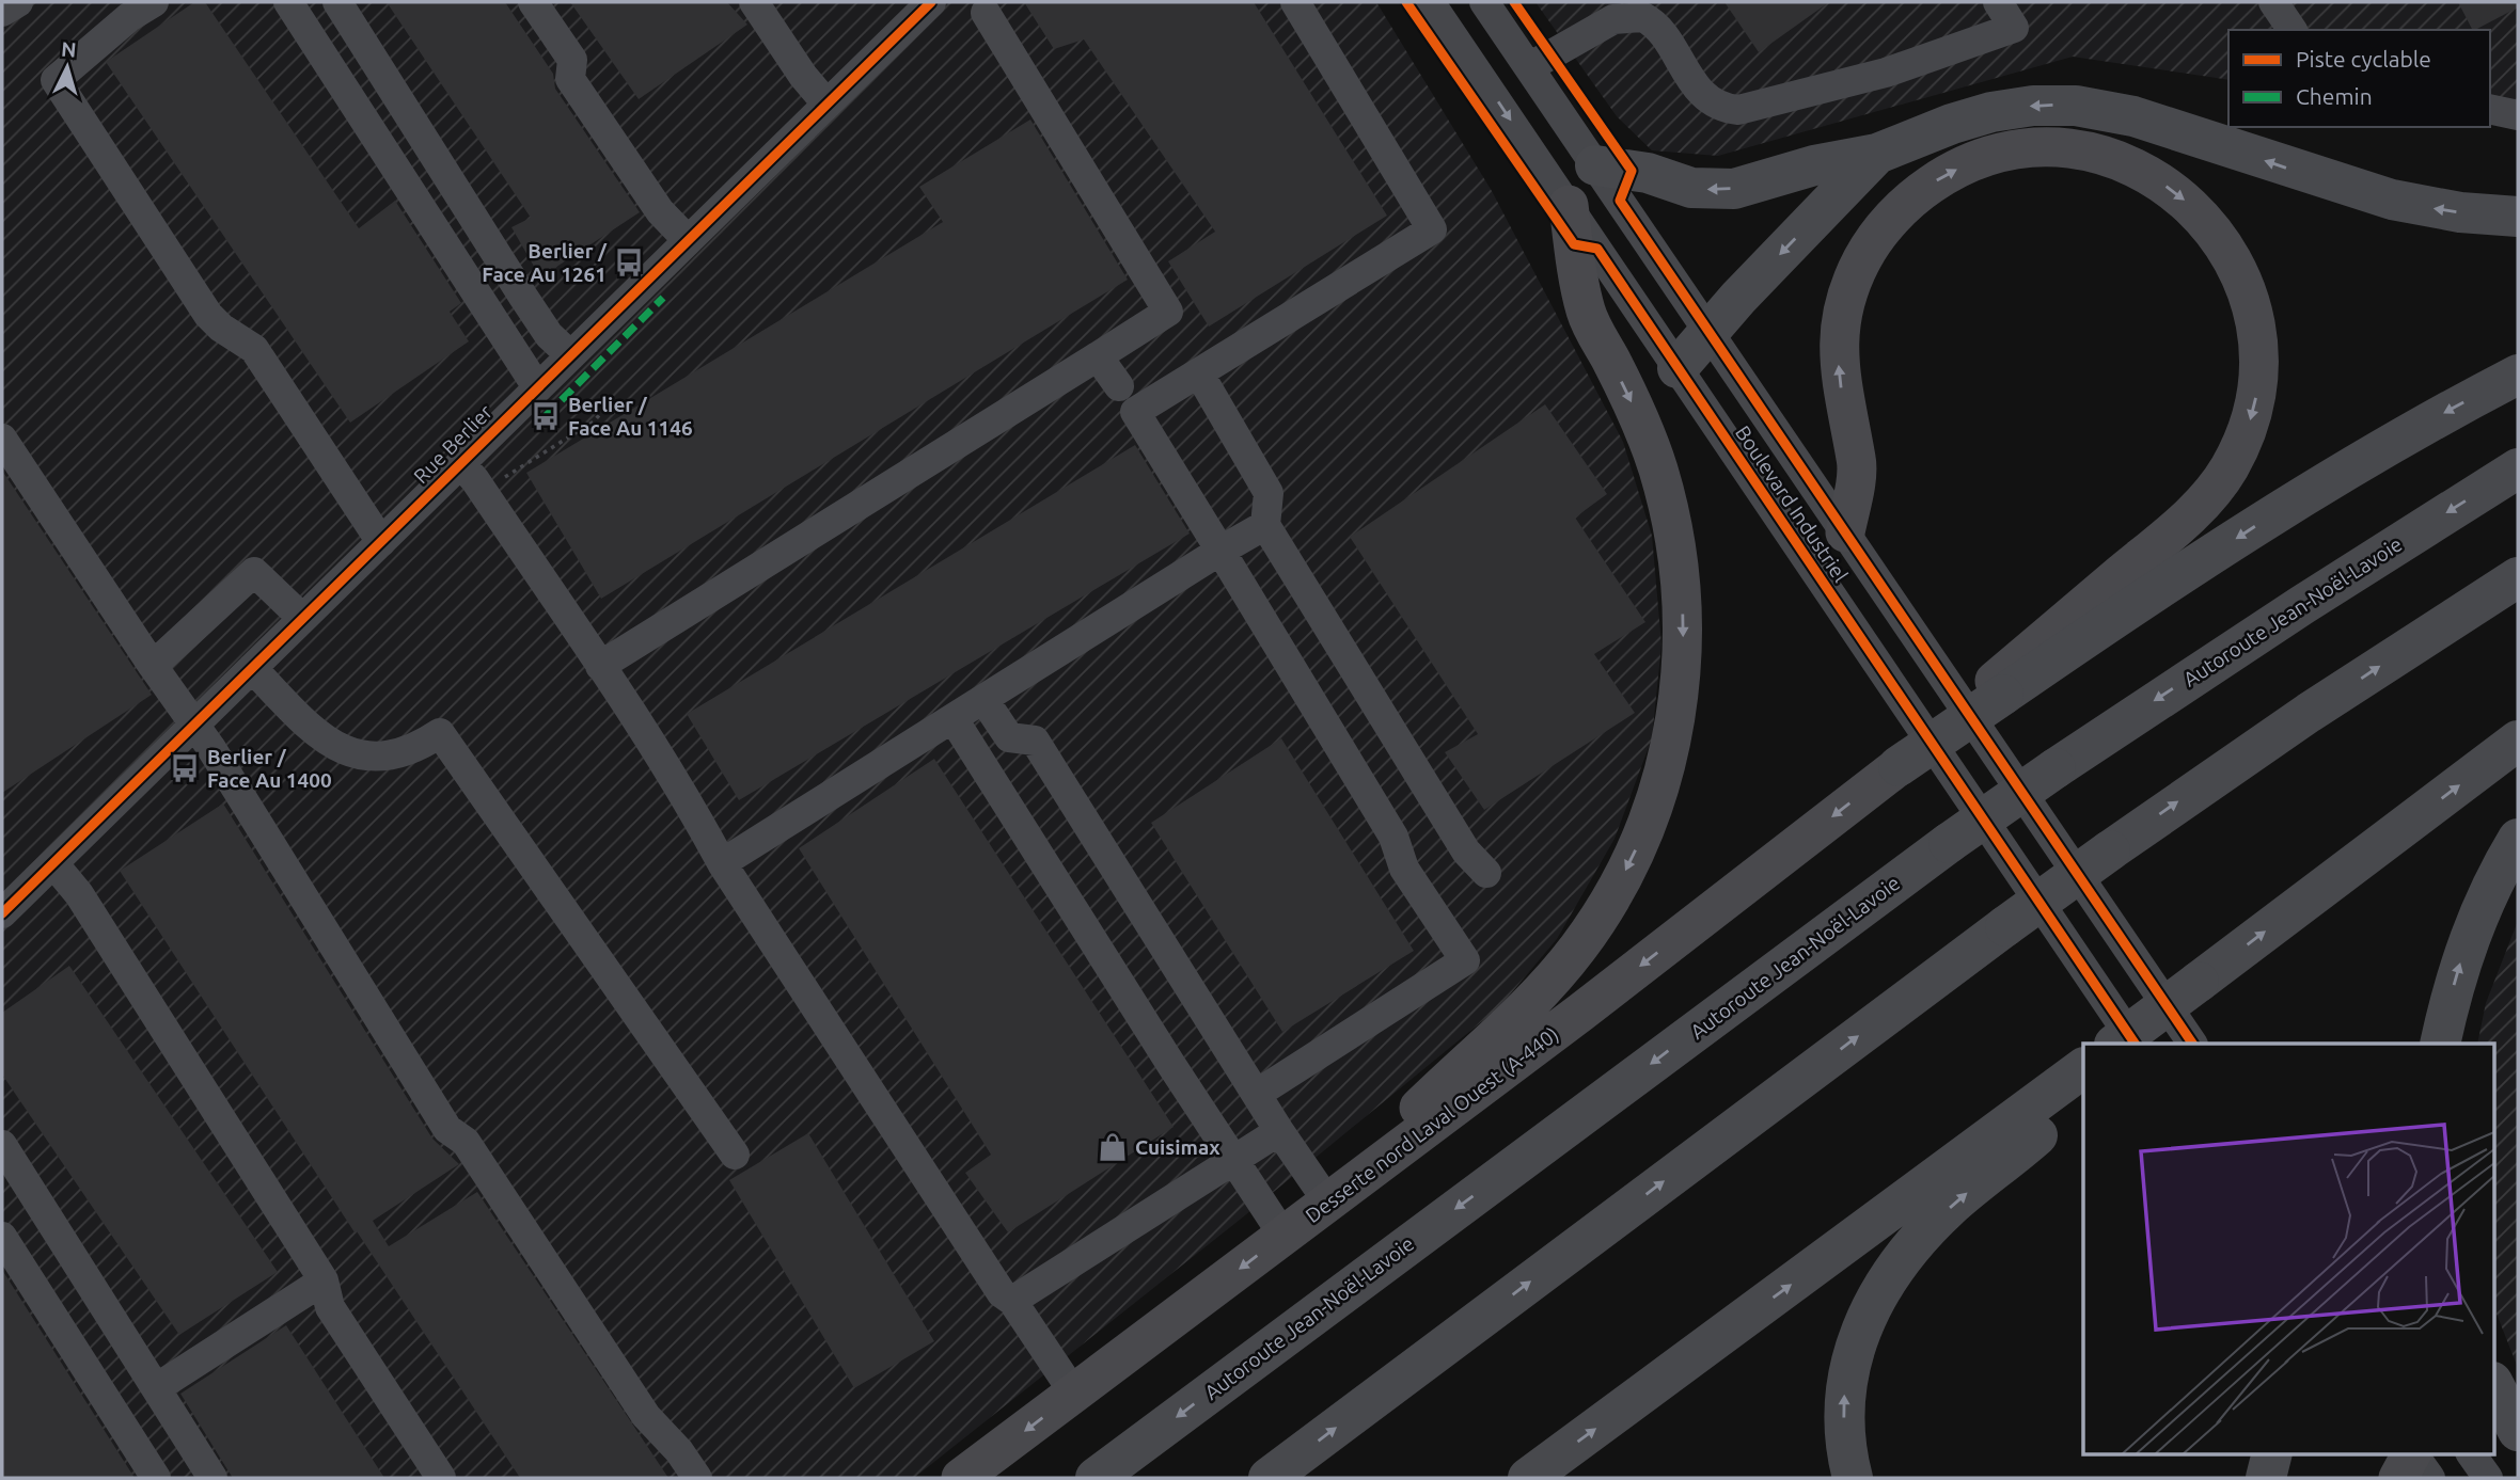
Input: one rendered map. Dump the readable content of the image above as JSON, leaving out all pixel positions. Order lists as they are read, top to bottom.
{
  "streets": {
    "highway": ["Autoroute Jean-Noël-Lavoie"],
    "main road": ["Desserte nord Laval Ouest (A-440)"],
    "street": ["Rue Berlier", "Boulevard Industriel"]
  },
  "one_way": ["Desserte nord Laval Ouest (A-440)"],
  "places": {
    "bus stop": ["Berlier / Face Au 1261", "Berlier / Face Au 1146", "Berlier / Face Au 1400"],
    "shop": ["Cuisimax"]
  },
  "legend": ["Piste cyclable", "Chemin"],
  "north": "top"
}
